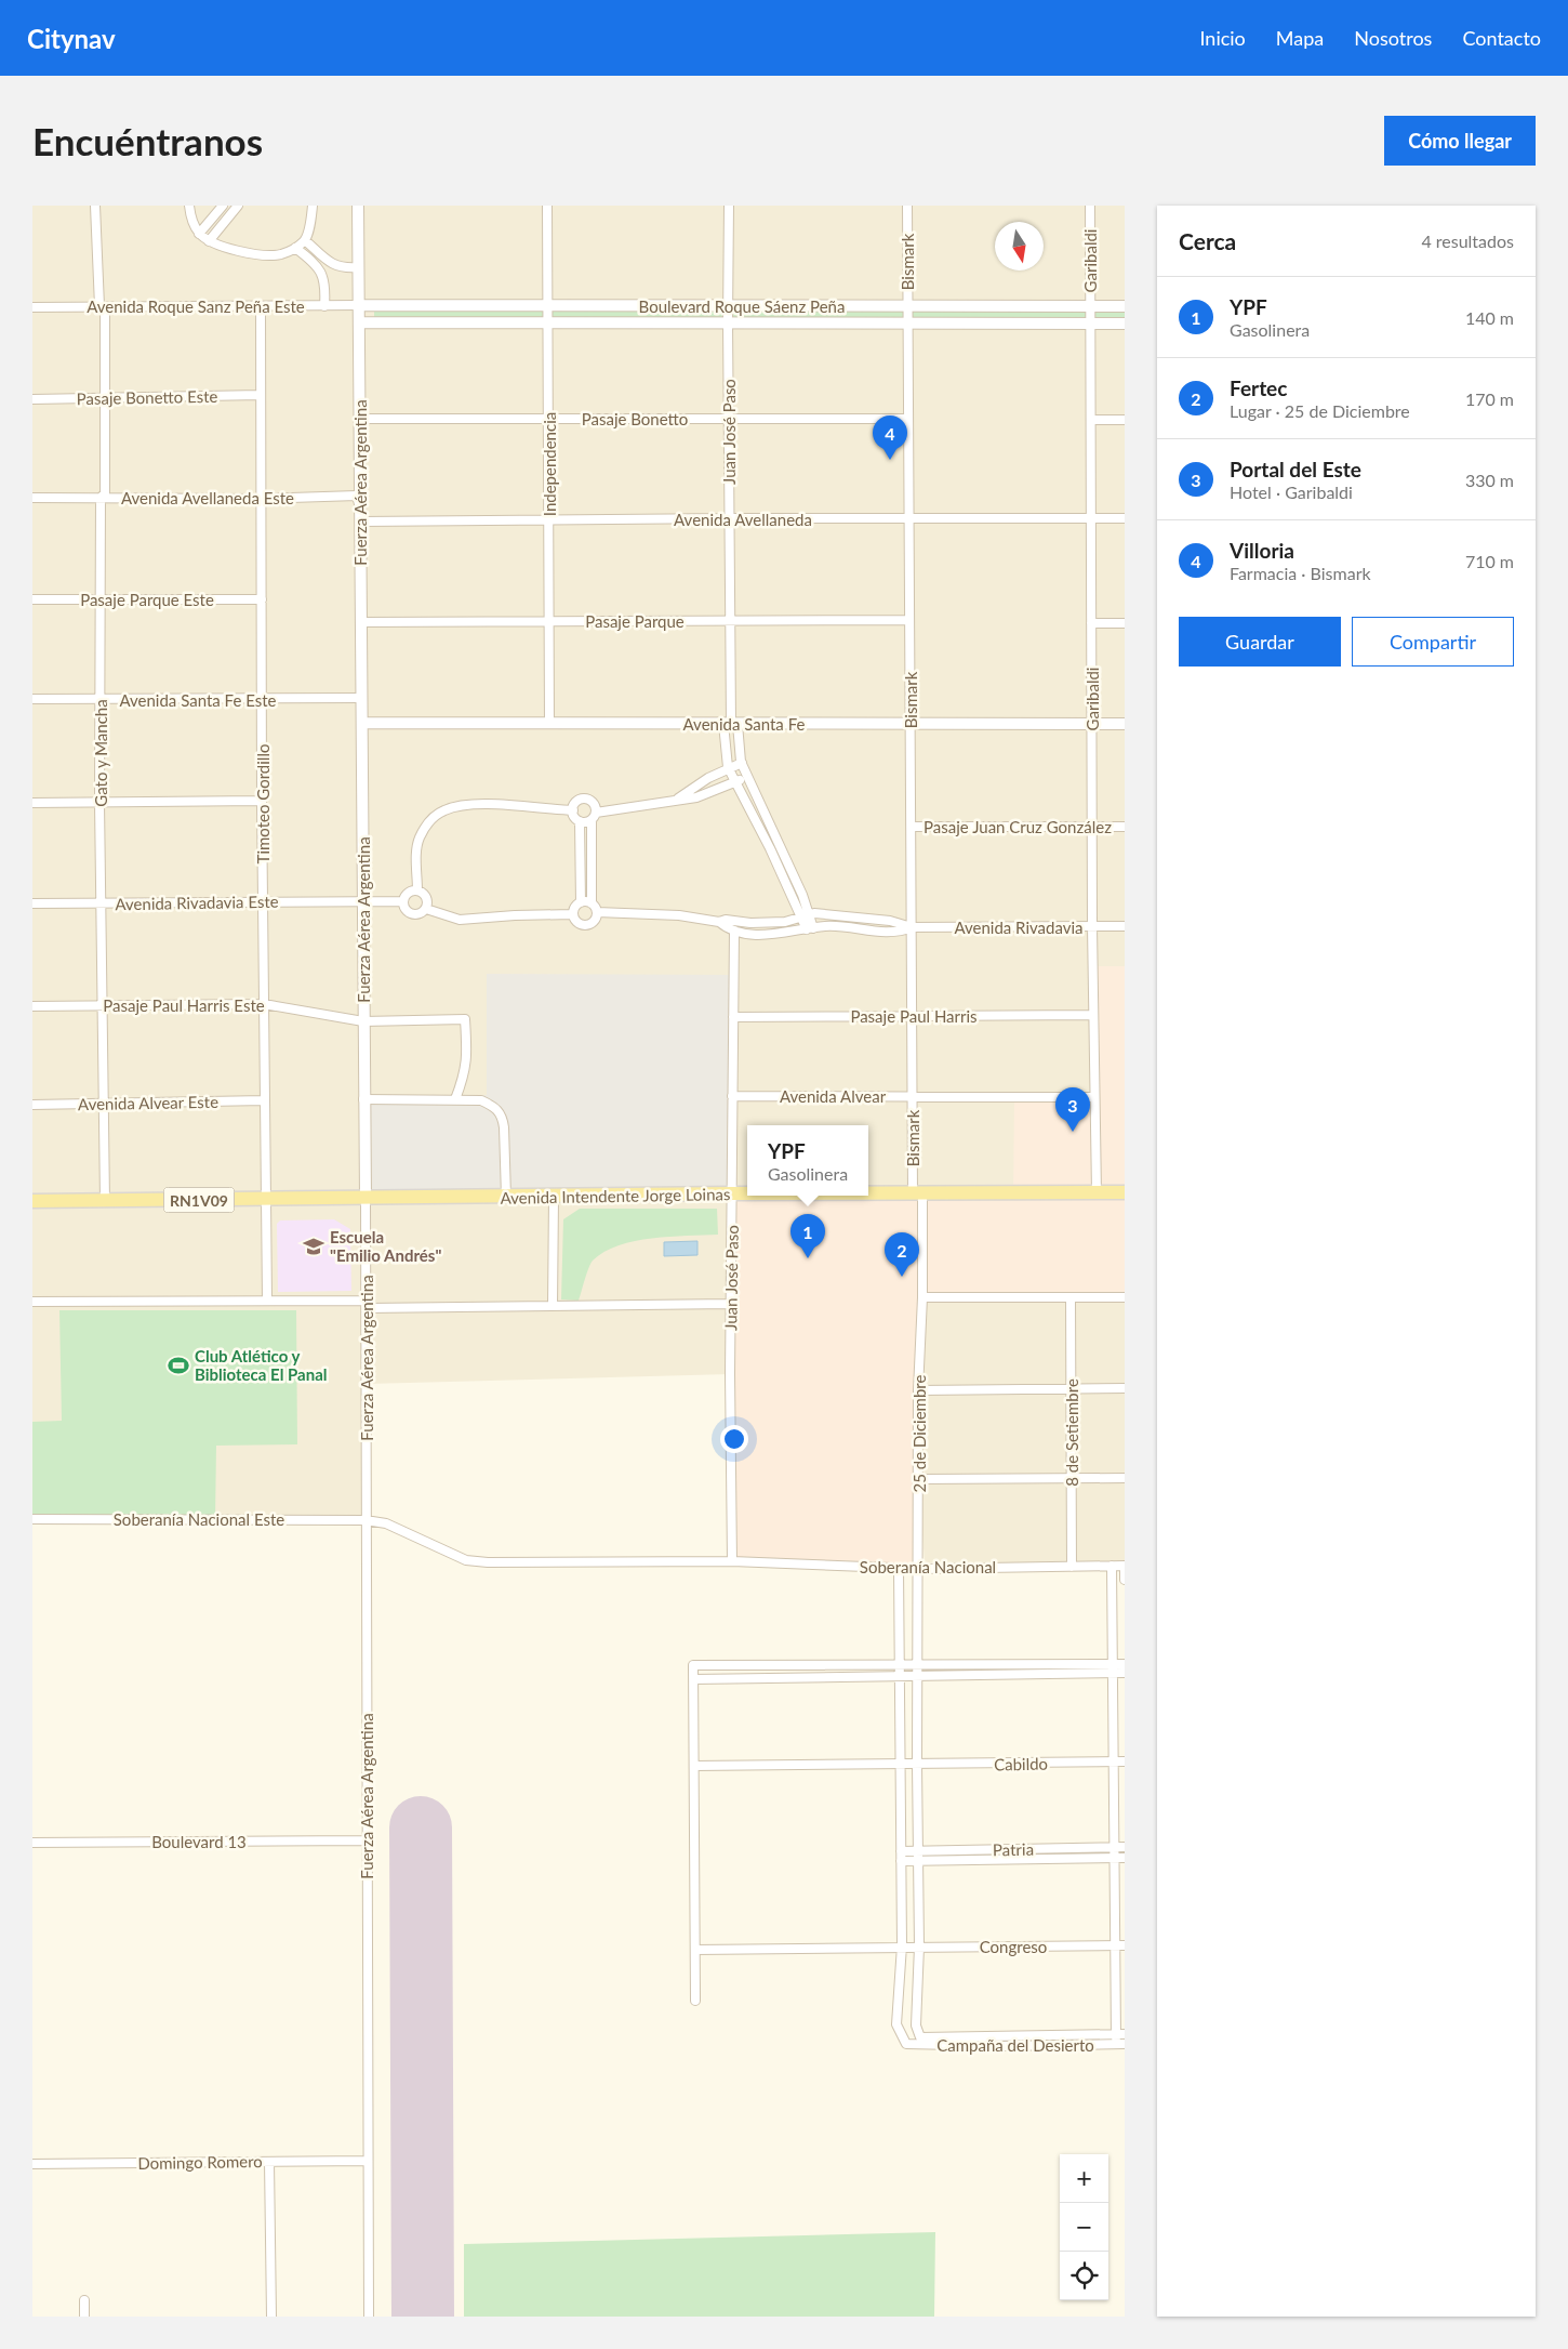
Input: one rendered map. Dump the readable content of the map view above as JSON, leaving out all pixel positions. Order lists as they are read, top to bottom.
{
  "streets": {
    "main road": ["Avenida Intendente Jorge Loinas", "RN1V09"],
    "street": [
      "Garibaldi",
      "Bismark",
      "Avenida Roque Sanz Peña Este",
      "Boulevard Roque Sáenz Peña",
      "Pasaje Bonetto Este",
      "Pasaje Bonetto",
      "Juan José Paso",
      "Independencia",
      "Fuerza Aérea Argentina",
      "Avenida Avellaneda Este",
      "Avenida Avellaneda",
      "Pasaje Parque Este",
      "Pasaje Parque",
      "Avenida Santa Fe Este",
      "Avenida Santa Fe",
      "Gato y Mancha",
      "Timoteo Gordillo",
      "Pasaje Juan Cruz González",
      "Avenida Rivadavia Este",
      "Avenida Rivadavia",
      "Pasaje Paul Harris Este",
      "Pasaje Paul Harris",
      "Avenida Alvear",
      "Avenida Alvear Este",
      "8 de Setiembre",
      "25 de Diciembre",
      "Soberanía Nacional Este",
      "Soberanía Nacional",
      "Cabildo",
      "Boulevard 13",
      "Patria",
      "Congreso",
      "Campaña del Desierto",
      "Domingo Romero"
    ]
  },
  "crossings": [
    ["Garibaldi", "Boulevard Roque Sáenz Peña"],
    ["Garibaldi", "Avenida Avellaneda"],
    ["Garibaldi", "Avenida Santa Fe"],
    ["Garibaldi", "Pasaje Juan Cruz González"],
    ["Garibaldi", "Avenida Rivadavia"],
    ["Garibaldi", "Pasaje Paul Harris"],
    ["Garibaldi", "Avenida Alvear"],
    ["Garibaldi", "Avenida Intendente Jorge Loinas"],
    ["Bismark", "Boulevard Roque Sáenz Peña"],
    ["Bismark", "Pasaje Bonetto"],
    ["Bismark", "Avenida Avellaneda"],
    ["Bismark", "Pasaje Parque"],
    ["Bismark", "Avenida Santa Fe"],
    ["Bismark", "Pasaje Juan Cruz González"],
    ["Bismark", "Avenida Rivadavia"],
    ["Bismark", "Pasaje Paul Harris"],
    ["Bismark", "Avenida Alvear"],
    ["Bismark", "Avenida Intendente Jorge Loinas"],
    ["Bismark", "25 de Diciembre"],
    ["Avenida Roque Sanz Peña Este", "Boulevard Roque Sáenz Peña"],
    ["Avenida Roque Sanz Peña Este", "Fuerza Aérea Argentina"],
    ["Avenida Roque Sanz Peña Este", "Gato y Mancha"],
    ["Avenida Roque Sanz Peña Este", "Timoteo Gordillo"],
    ["Boulevard Roque Sáenz Peña", "Juan José Paso"],
    ["Boulevard Roque Sáenz Peña", "Independencia"],
    ["Boulevard Roque Sáenz Peña", "Fuerza Aérea Argentina"],
    ["Pasaje Bonetto Este", "Gato y Mancha"],
    ["Pasaje Bonetto Este", "Timoteo Gordillo"],
    ["Pasaje Bonetto", "Juan José Paso"],
    ["Pasaje Bonetto", "Independencia"],
    ["Pasaje Bonetto", "Fuerza Aérea Argentina"],
    ["Juan José Paso", "Avenida Avellaneda"],
    ["Juan José Paso", "Pasaje Parque"],
    ["Juan José Paso", "Avenida Santa Fe"],
    ["Juan José Paso", "Avenida Rivadavia"],
    ["Juan José Paso", "Pasaje Paul Harris"],
    ["Juan José Paso", "Avenida Alvear"],
    ["Juan José Paso", "Avenida Intendente Jorge Loinas"],
    ["Juan José Paso", "Soberanía Nacional Este"],
    ["Juan José Paso", "Soberanía Nacional"],
    ["Independencia", "Avenida Avellaneda"],
    ["Independencia", "Pasaje Parque"],
    ["Independencia", "Avenida Santa Fe"],
    ["Fuerza Aérea Argentina", "Avenida Avellaneda Este"],
    ["Fuerza Aérea Argentina", "Avenida Avellaneda"],
    ["Fuerza Aérea Argentina", "Pasaje Parque"],
    ["Fuerza Aérea Argentina", "Avenida Santa Fe Este"],
    ["Fuerza Aérea Argentina", "Avenida Santa Fe"],
    ["Fuerza Aérea Argentina", "Avenida Rivadavia Este"],
    ["Fuerza Aérea Argentina", "Pasaje Paul Harris Este"],
    ["Fuerza Aérea Argentina", "Avenida Intendente Jorge Loinas"],
    ["Fuerza Aérea Argentina", "RN1V09"],
    ["Fuerza Aérea Argentina", "Soberanía Nacional Este"],
    ["Fuerza Aérea Argentina", "Boulevard 13"],
    ["Fuerza Aérea Argentina", "Domingo Romero"],
    ["Avenida Avellaneda Este", "Avenida Avellaneda"],
    ["Avenida Avellaneda Este", "Gato y Mancha"],
    ["Avenida Avellaneda Este", "Timoteo Gordillo"],
    ["Pasaje Parque Este", "Gato y Mancha"],
    ["Pasaje Parque Este", "Timoteo Gordillo"],
    ["Avenida Santa Fe Este", "Gato y Mancha"],
    ["Avenida Santa Fe Este", "Timoteo Gordillo"],
    ["Gato y Mancha", "Avenida Rivadavia Este"],
    ["Gato y Mancha", "Pasaje Paul Harris Este"],
    ["Gato y Mancha", "Avenida Alvear Este"],
    ["Gato y Mancha", "RN1V09"],
    ["Timoteo Gordillo", "Avenida Rivadavia Este"],
    ["Timoteo Gordillo", "Pasaje Paul Harris Este"],
    ["Timoteo Gordillo", "Avenida Alvear Este"],
    ["Timoteo Gordillo", "RN1V09"],
    ["Avenida Intendente Jorge Loinas", "RN1V09"],
    ["8 de Setiembre", "Soberanía Nacional"],
    ["25 de Diciembre", "Soberanía Nacional"],
    ["25 de Diciembre", "Cabildo"],
    ["25 de Diciembre", "Patria"],
    ["25 de Diciembre", "Congreso"],
    ["25 de Diciembre", "Campaña del Desierto"],
    ["Soberanía Nacional Este", "Soberanía Nacional"],
    ["Congreso", "Campaña del Desierto"]
  ],
  "places": {
    "school or university": ["Escuela \"Emilio Andrés\""],
    "sports": ["Club Atlético y Biblioteca El Panal"]
  },
  "north": "bottom",
  "page": {
    "header": "Citynav",
    "nav": [
      "Inicio",
      "Mapa",
      "Nosotros",
      "Contacto"
    ],
    "buttons": [
      "Cómo llegar",
      ["Guardar", "Compartir"]
    ],
    "title": "Encuéntranos",
    "heading": ["Cerca", "4 resultados"],
    "list": [
      {
        "mark": "1",
        "name": "YPF",
        "note": "Gasolinera",
        "value": "140 m"
      },
      {
        "mark": "2",
        "name": "Fertec",
        "note": "Lugar · 25 de Diciembre",
        "value": "170 m"
      },
      {
        "mark": "3",
        "name": "Portal del Este",
        "note": "Hotel · Garibaldi",
        "value": "330 m"
      },
      {
        "mark": "4",
        "name": "Villoria",
        "note": "Farmacia · Bismark",
        "value": "710 m"
      }
    ],
    "pins": [
      "4",
      "3",
      "1",
      "2"
    ],
    "popup": ["YPF", "Gasolinera"],
    "map_buttons": ["+", "−"]
  }
}
